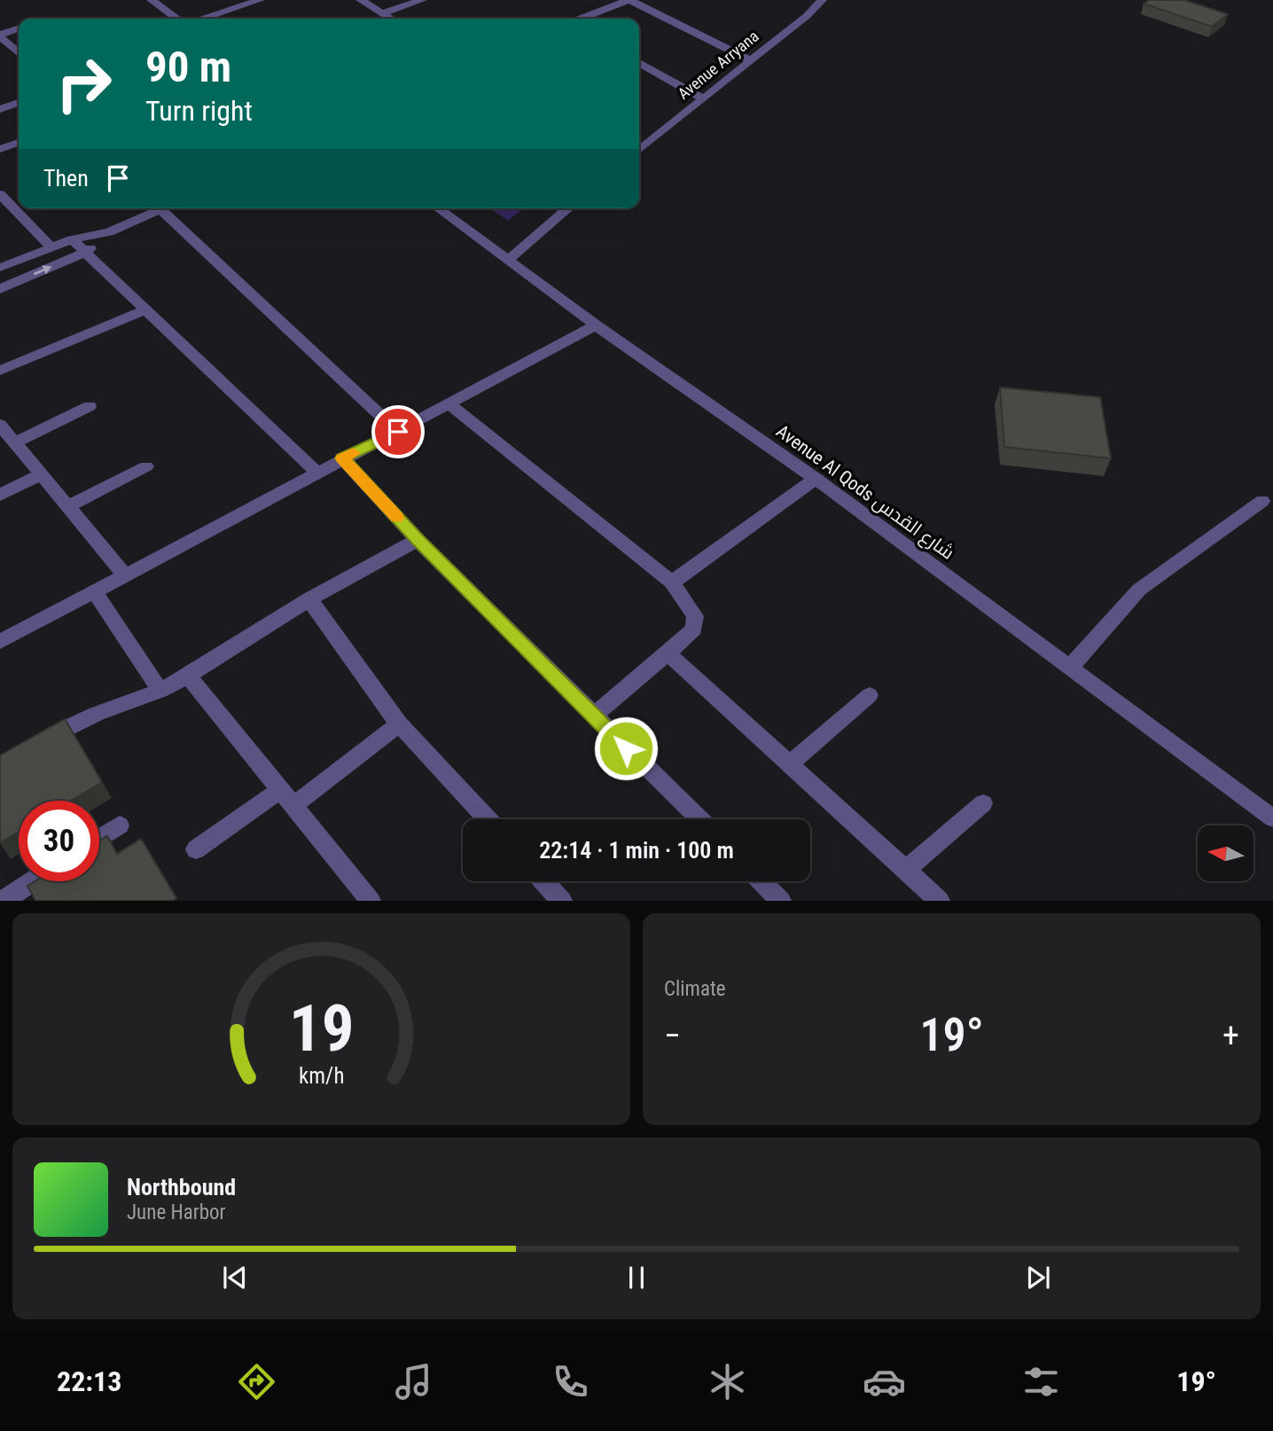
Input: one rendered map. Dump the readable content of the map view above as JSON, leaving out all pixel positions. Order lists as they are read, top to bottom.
{
  "streets": {
    "street": ["Avenue Arryana", "Avenue Al Qods شارع القدس"]
  },
  "north": "left",
  "page": {
    "turn": ["90 m", "Turn right"],
    "then": "Then",
    "limit": "30",
    "trip": "22:14 · 1 min · 100 m",
    "tile": "Climate",
    "heat": ["−", "19°", "+"],
    "song": ["Northbound", "June Harbor"],
    "tabs": ["22:13", "19°"],
    "gauge": ["19", "km/h"]
  }
}
